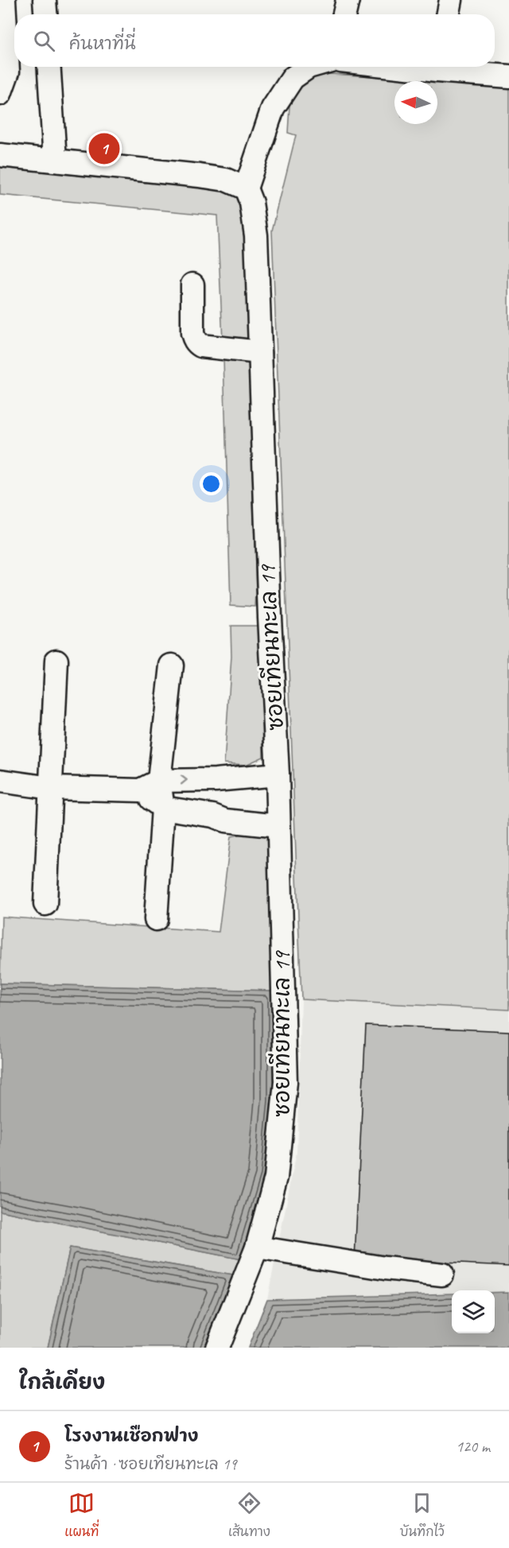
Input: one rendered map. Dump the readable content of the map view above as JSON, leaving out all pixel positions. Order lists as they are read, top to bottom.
{
  "streets": {
    "street": ["ซอยเทียนทะเล 19"]
  },
  "north": "left",
  "page": {
    "search": "ค้นหาที่นี่",
    "pins": "1",
    "heading": "ใกล้เคียง",
    "list": [
      {
        "mark": "1",
        "name": "โรงงานเชือกฟาง",
        "note": "ร้านค้า · ซอยเทียนทะเล 19",
        "value": "120 m"
      }
    ],
    "nav": ["แผนที่", "เส้นทาง", "บันทึกไว้"]
  }
}
